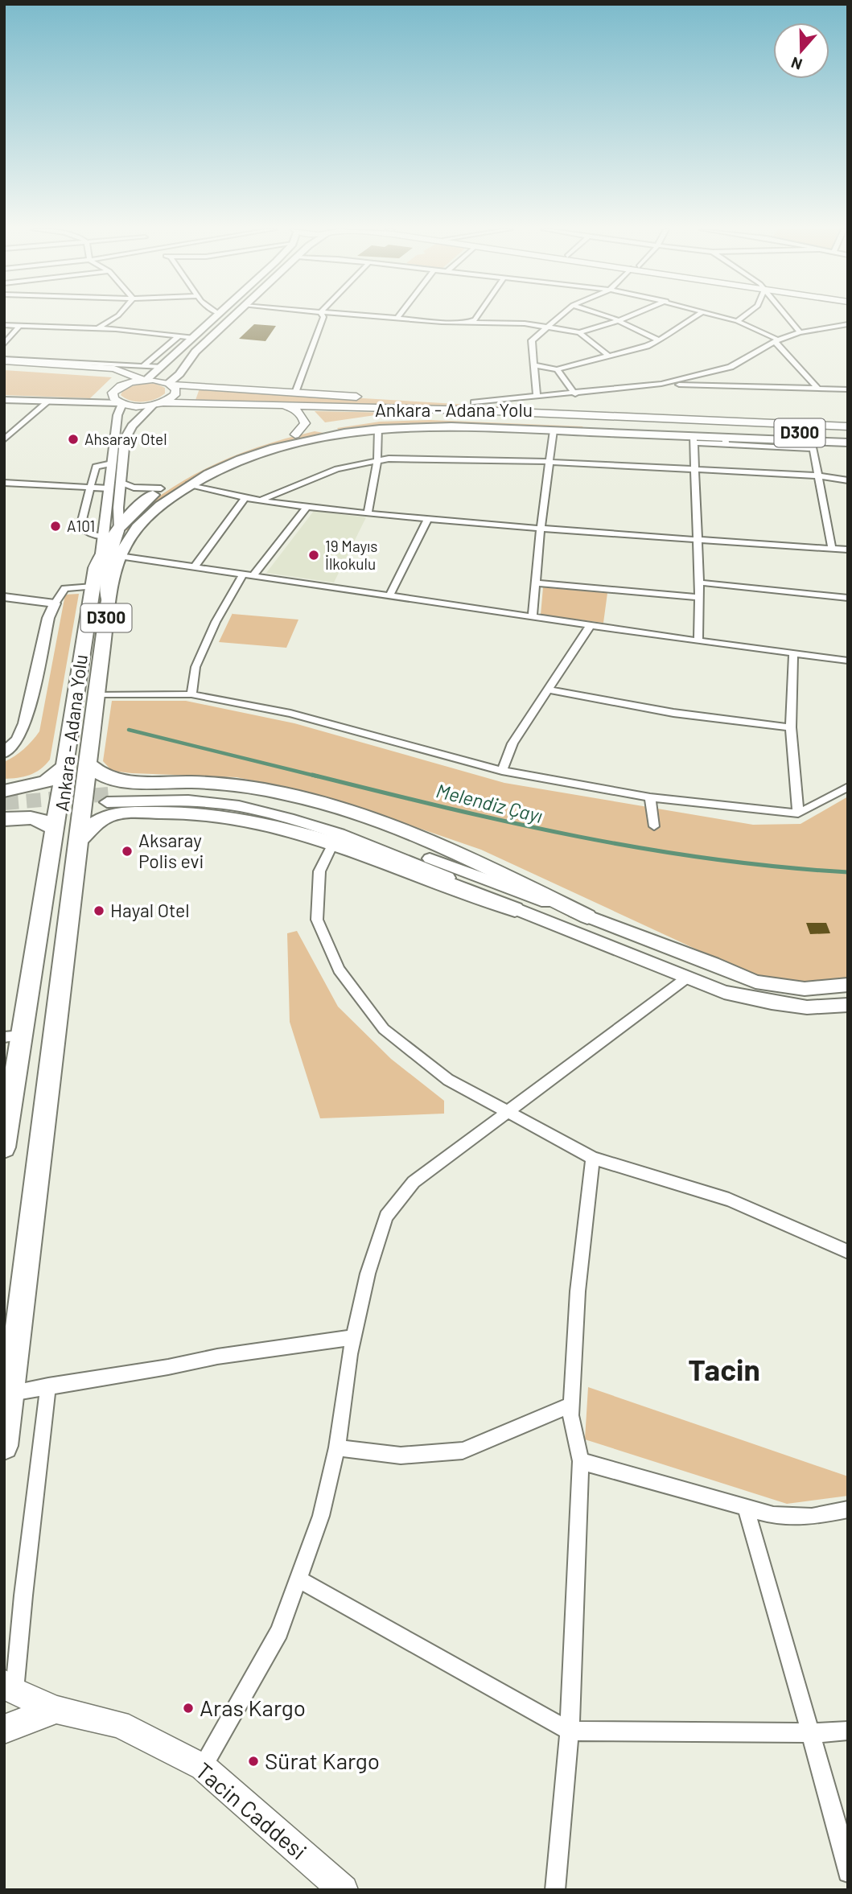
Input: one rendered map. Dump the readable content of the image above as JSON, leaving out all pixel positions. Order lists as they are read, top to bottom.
{
  "streets": {
    "highway": ["Ankara - Adana Yolu", "D300"],
    "main road": ["Tacin Caddesi"]
  },
  "districts": ["Tacin"],
  "water": ["Melendiz Çayı"],
  "places": [
    "Ahsaray Otel",
    "A101",
    "19 Mayıs İlkokulu",
    "Aksaray Polis evi",
    "Hayal Otel",
    "Aras Kargo",
    "Sürat Kargo"
  ],
  "north": "bottom"
}
